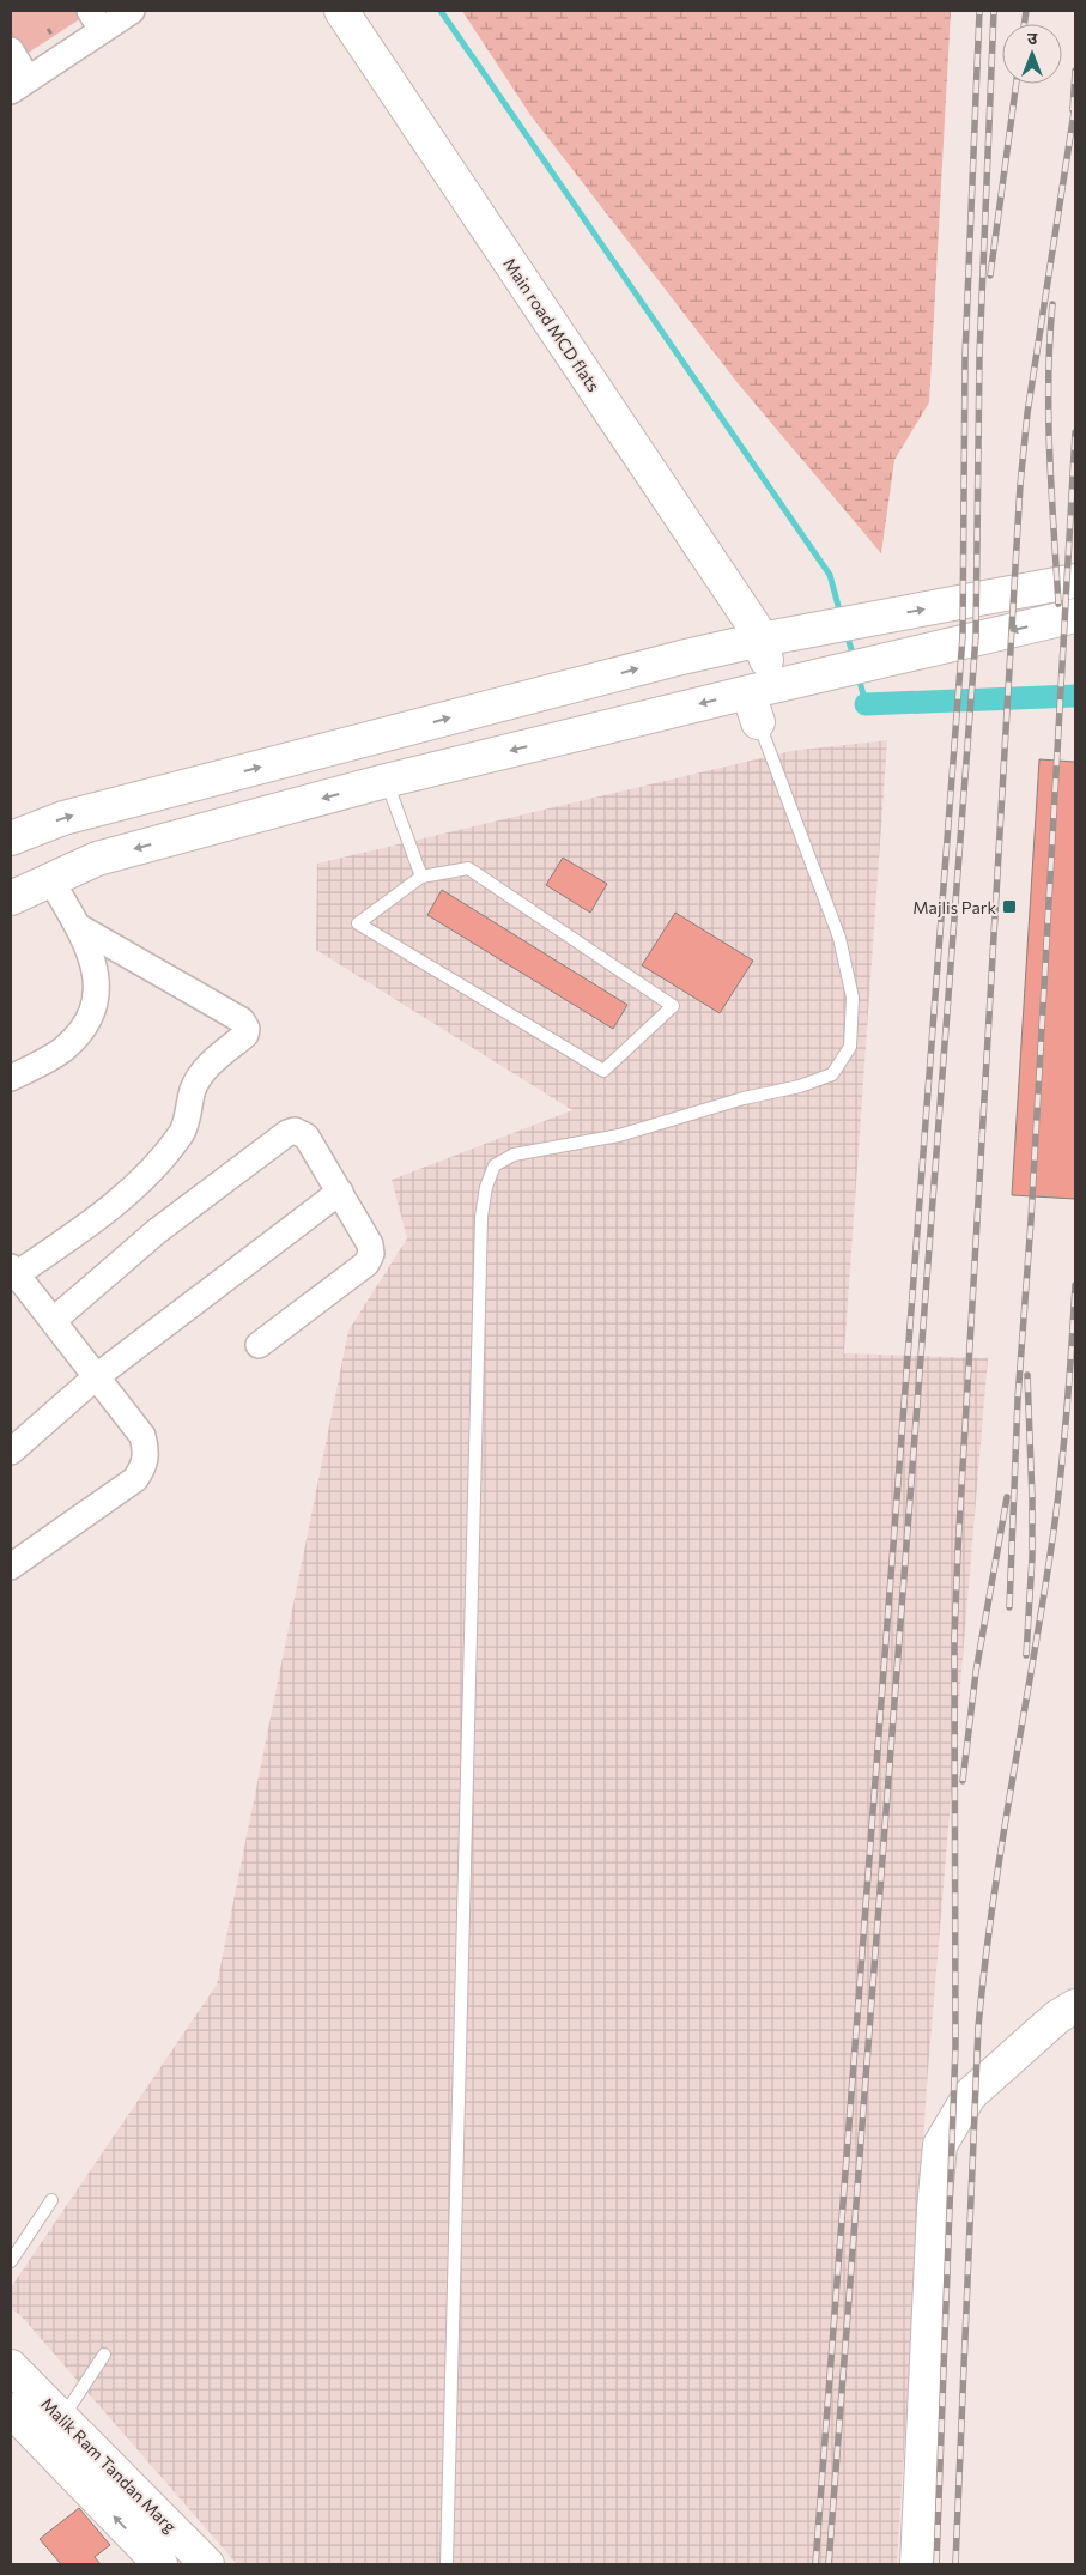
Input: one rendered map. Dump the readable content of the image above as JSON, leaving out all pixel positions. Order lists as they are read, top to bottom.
{
  "streets": {
    "street": ["Main road MCD flats", "Malik Ram Tandan Marg"]
  },
  "places": {
    "transit": ["Majlis Park"]
  },
  "north": "top"
}
